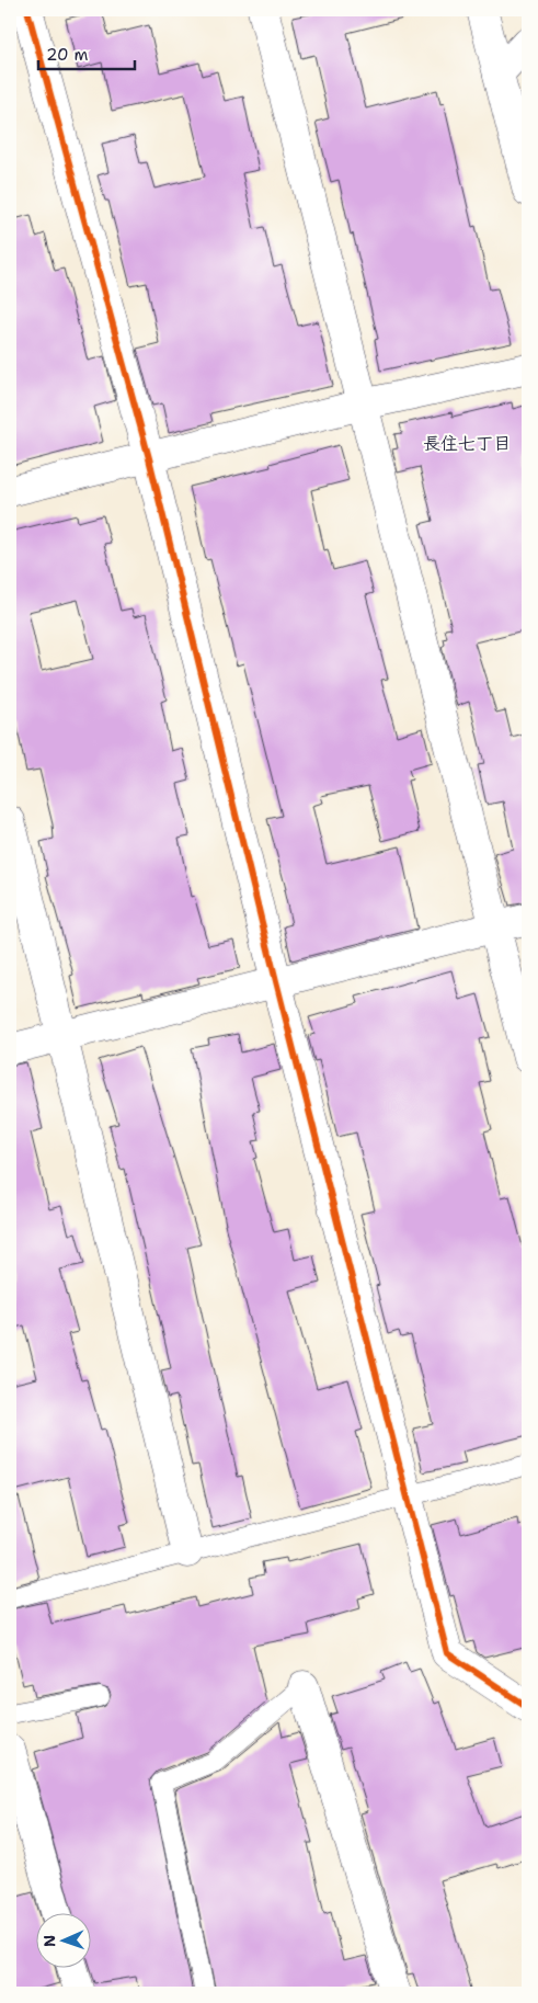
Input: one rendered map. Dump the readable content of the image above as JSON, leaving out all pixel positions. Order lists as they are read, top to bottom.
{
  "districts": ["長住七丁目"],
  "scale_bar": "20 m",
  "north": "left"
}
